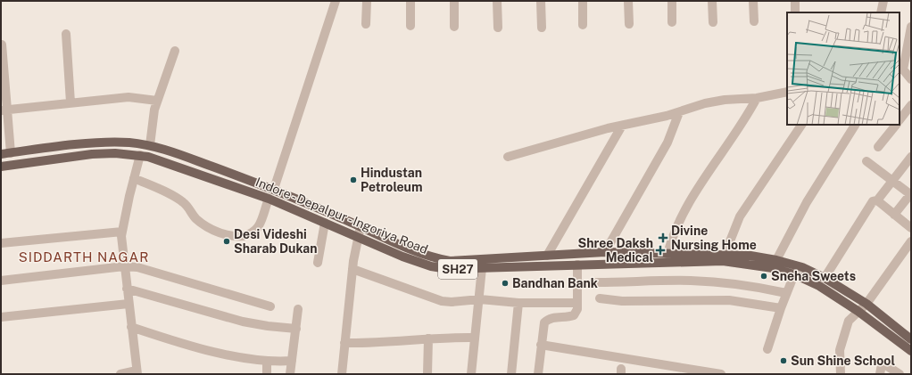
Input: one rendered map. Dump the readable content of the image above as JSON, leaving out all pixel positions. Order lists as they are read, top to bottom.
{
  "streets": {
    "main road": ["Indore - Depalpur - Ingoriya Road", "SH27"]
  },
  "districts": ["SIDDARTH NAGAR"],
  "places": {
    "other": [
      "Hindustan Petroleum",
      "Desi Videshi Sharab Dukan",
      "Sneha Sweets",
      "Bandhan Bank",
      "Sun Shine School"
    ],
    "health": ["Divine Nursing Home", "Shree Daksh Medical"]
  }
}
